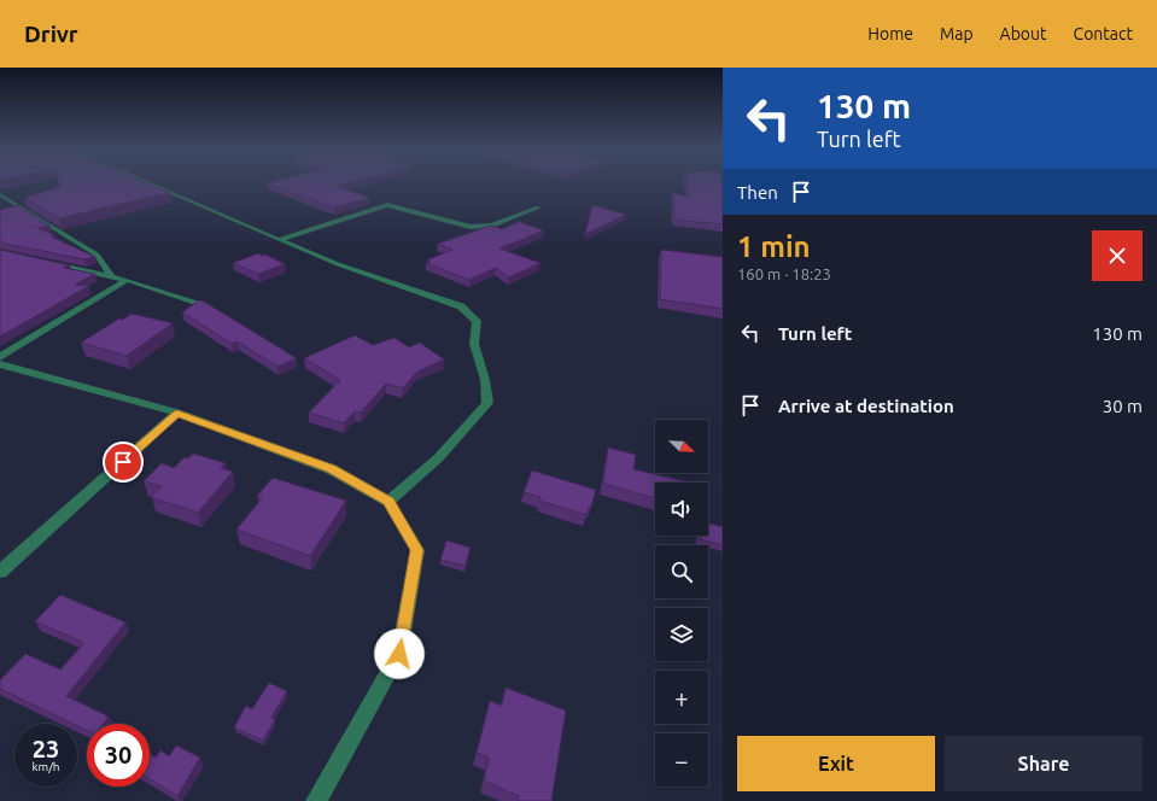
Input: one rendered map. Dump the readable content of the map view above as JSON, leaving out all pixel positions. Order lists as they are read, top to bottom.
{
  "north": "bottom right",
  "page": {
    "header": "Drivr",
    "nav": [
      "Home",
      "Map",
      "About",
      "Contact"
    ],
    "turn": ["130 m", "Turn left"],
    "then": "Then",
    "heading": ["1 min", "160 m · 18:23"],
    "list": [
      {
        "name": "Turn left",
        "value": "130 m"
      },
      {
        "name": "Arrive at destination",
        "value": "30 m"
      }
    ],
    "map_buttons": ["+", "−"],
    "speed": "23 km/h",
    "limit": "30",
    "buttons": ["Exit", "Share"]
  }
}
